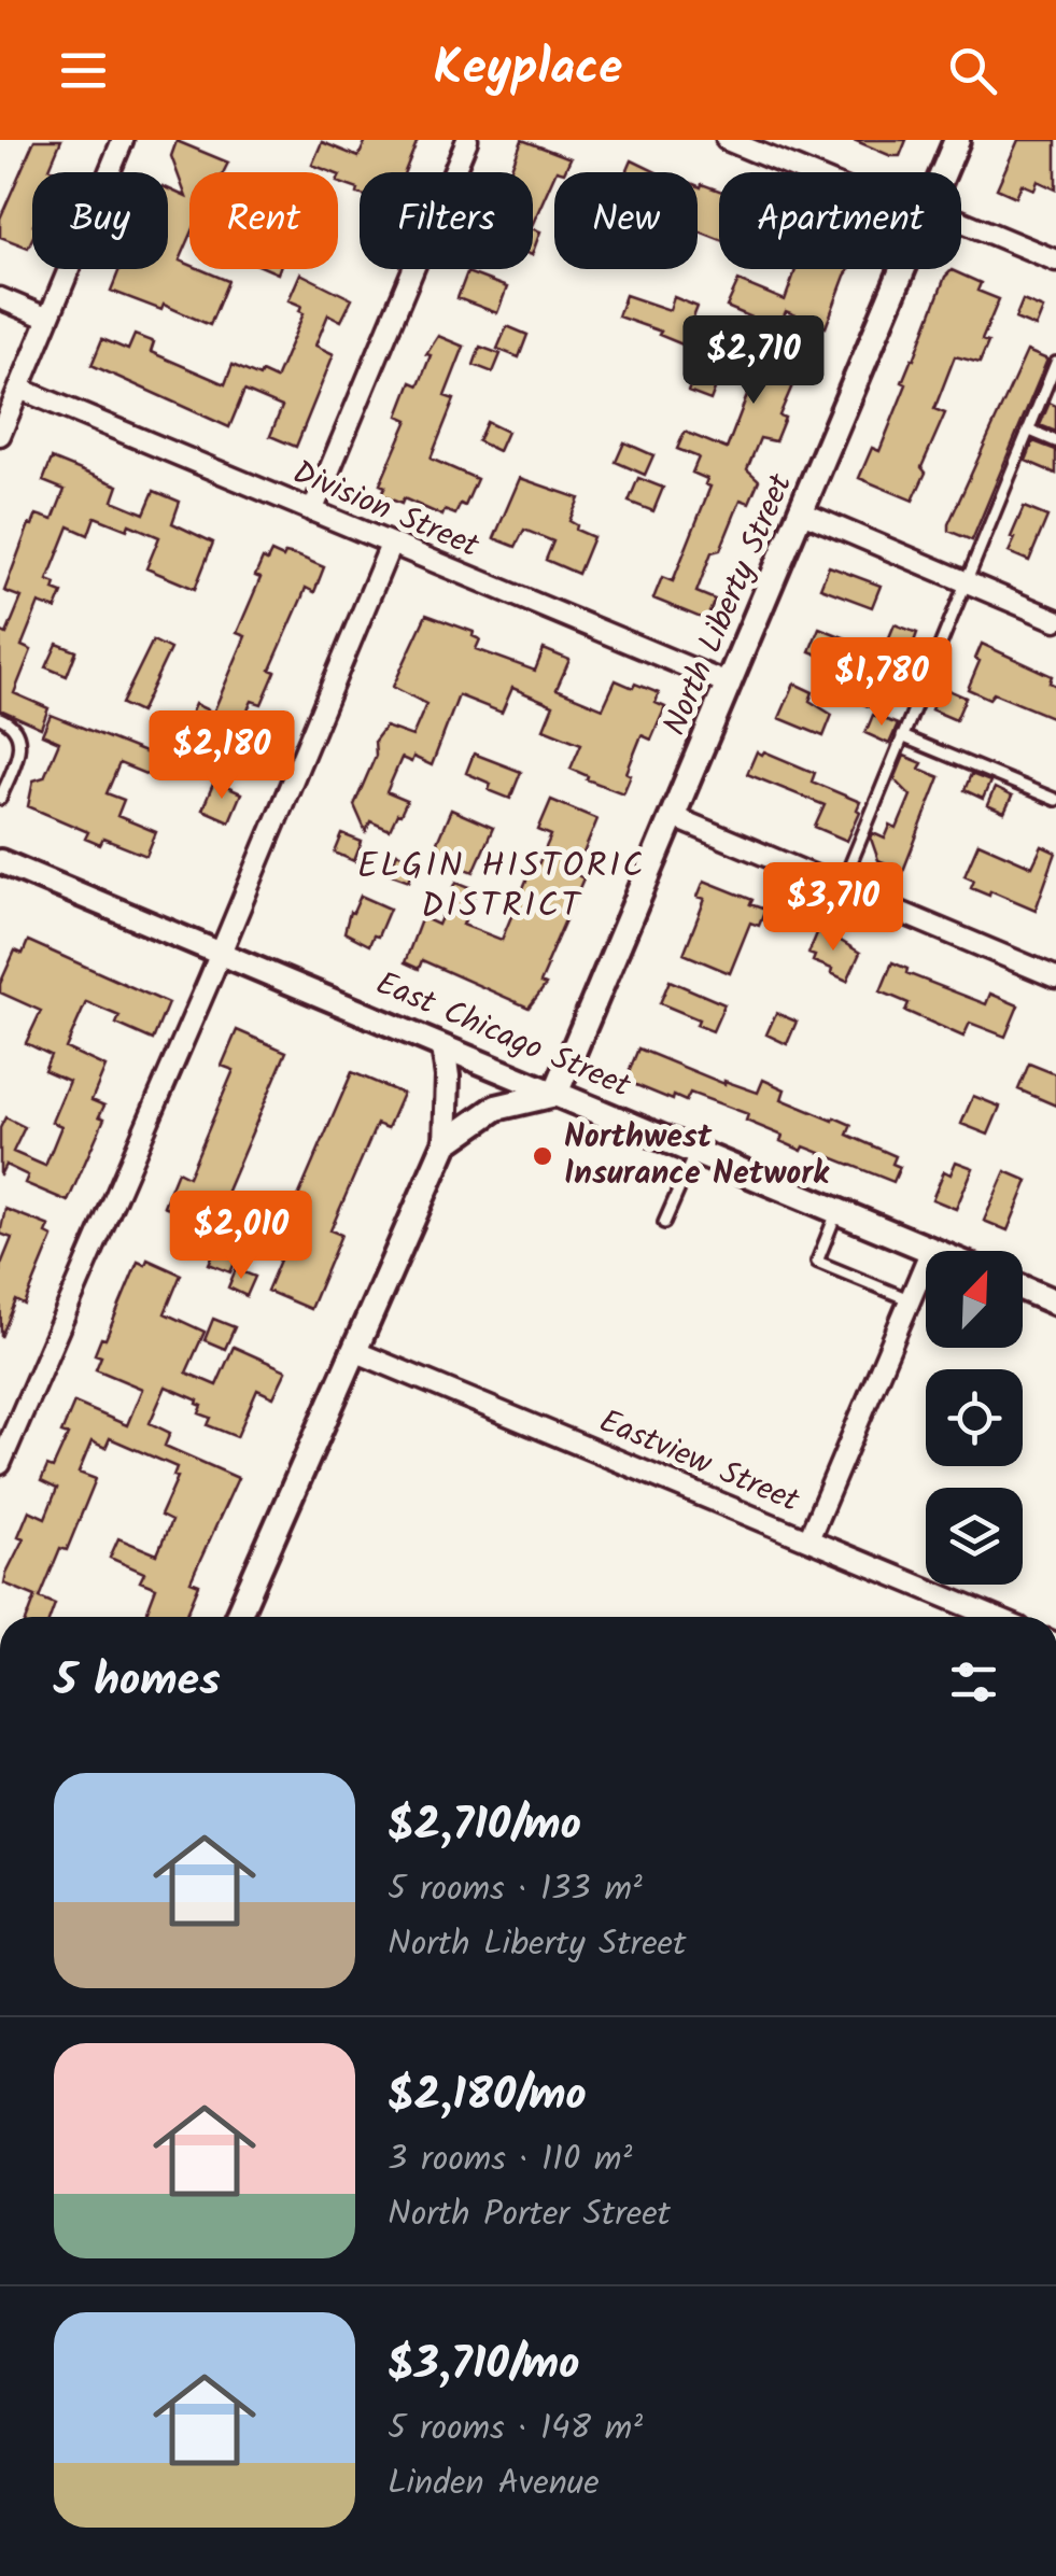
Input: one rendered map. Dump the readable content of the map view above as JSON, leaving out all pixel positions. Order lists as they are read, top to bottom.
{
  "streets": {
    "main road": ["North Liberty Street", "East Chicago Street"],
    "street": ["Division Street", "Eastview Street"]
  },
  "crossings": [
    ["Division Street", "North Liberty Street"],
    ["North Liberty Street", "East Chicago Street"]
  ],
  "districts": ["ELGIN HISTORIC DISTRICT"],
  "places": ["Northwest Insurance Network"],
  "north": "top right",
  "page": {
    "header": "Keyplace",
    "chip": [
      "Buy",
      "Rent",
      "Filters",
      "New",
      "Apartment"
    ],
    "price": [
      "$2,710",
      "$1,780",
      "$2,180",
      "$3,710",
      "$2,010"
    ],
    "heading": "5 homes",
    "list": [
      {
        "name": "$2,710/mo",
        "note": "5 rooms · 133 m² · North Liberty Street"
      },
      {
        "name": "$2,180/mo",
        "note": "3 rooms · 110 m² · North Porter Street"
      },
      {
        "name": "$3,710/mo",
        "note": "5 rooms · 148 m² · Linden Avenue"
      }
    ]
  }
}
